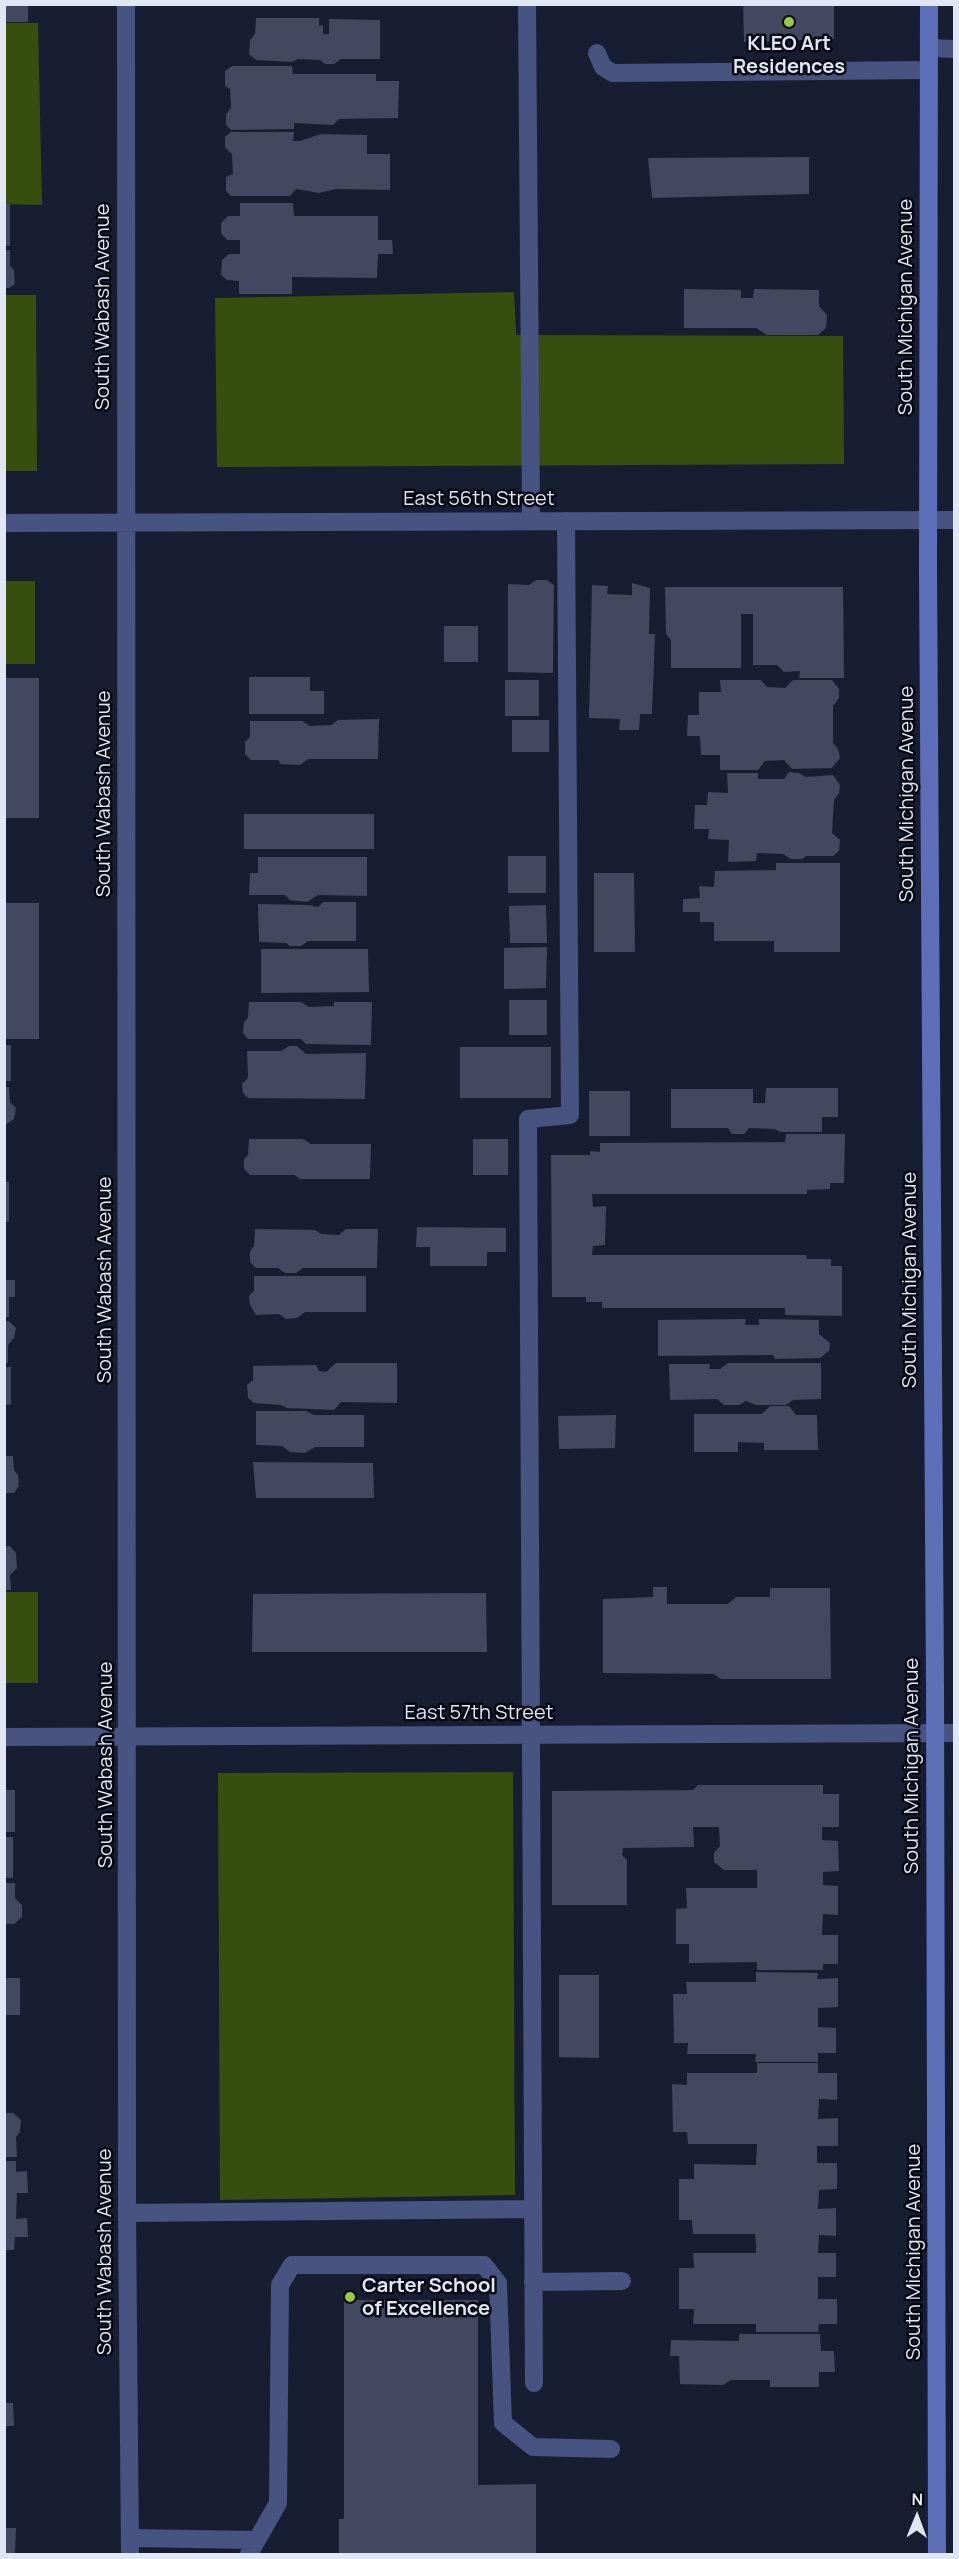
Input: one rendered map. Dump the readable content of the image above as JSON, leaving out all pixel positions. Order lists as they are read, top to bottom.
{
  "streets": {
    "street": [
      "South Wabash Avenue",
      "South Michigan Avenue",
      "East 56th Street",
      "East 57th Street"
    ]
  },
  "crossings": [
    ["South Wabash Avenue", "East 56th Street"],
    ["South Wabash Avenue", "East 57th Street"],
    ["South Michigan Avenue", "East 56th Street"],
    ["South Michigan Avenue", "East 57th Street"]
  ],
  "places": ["KLEO Art Residences", "Carter School of Excellence"],
  "north": "top"
}
